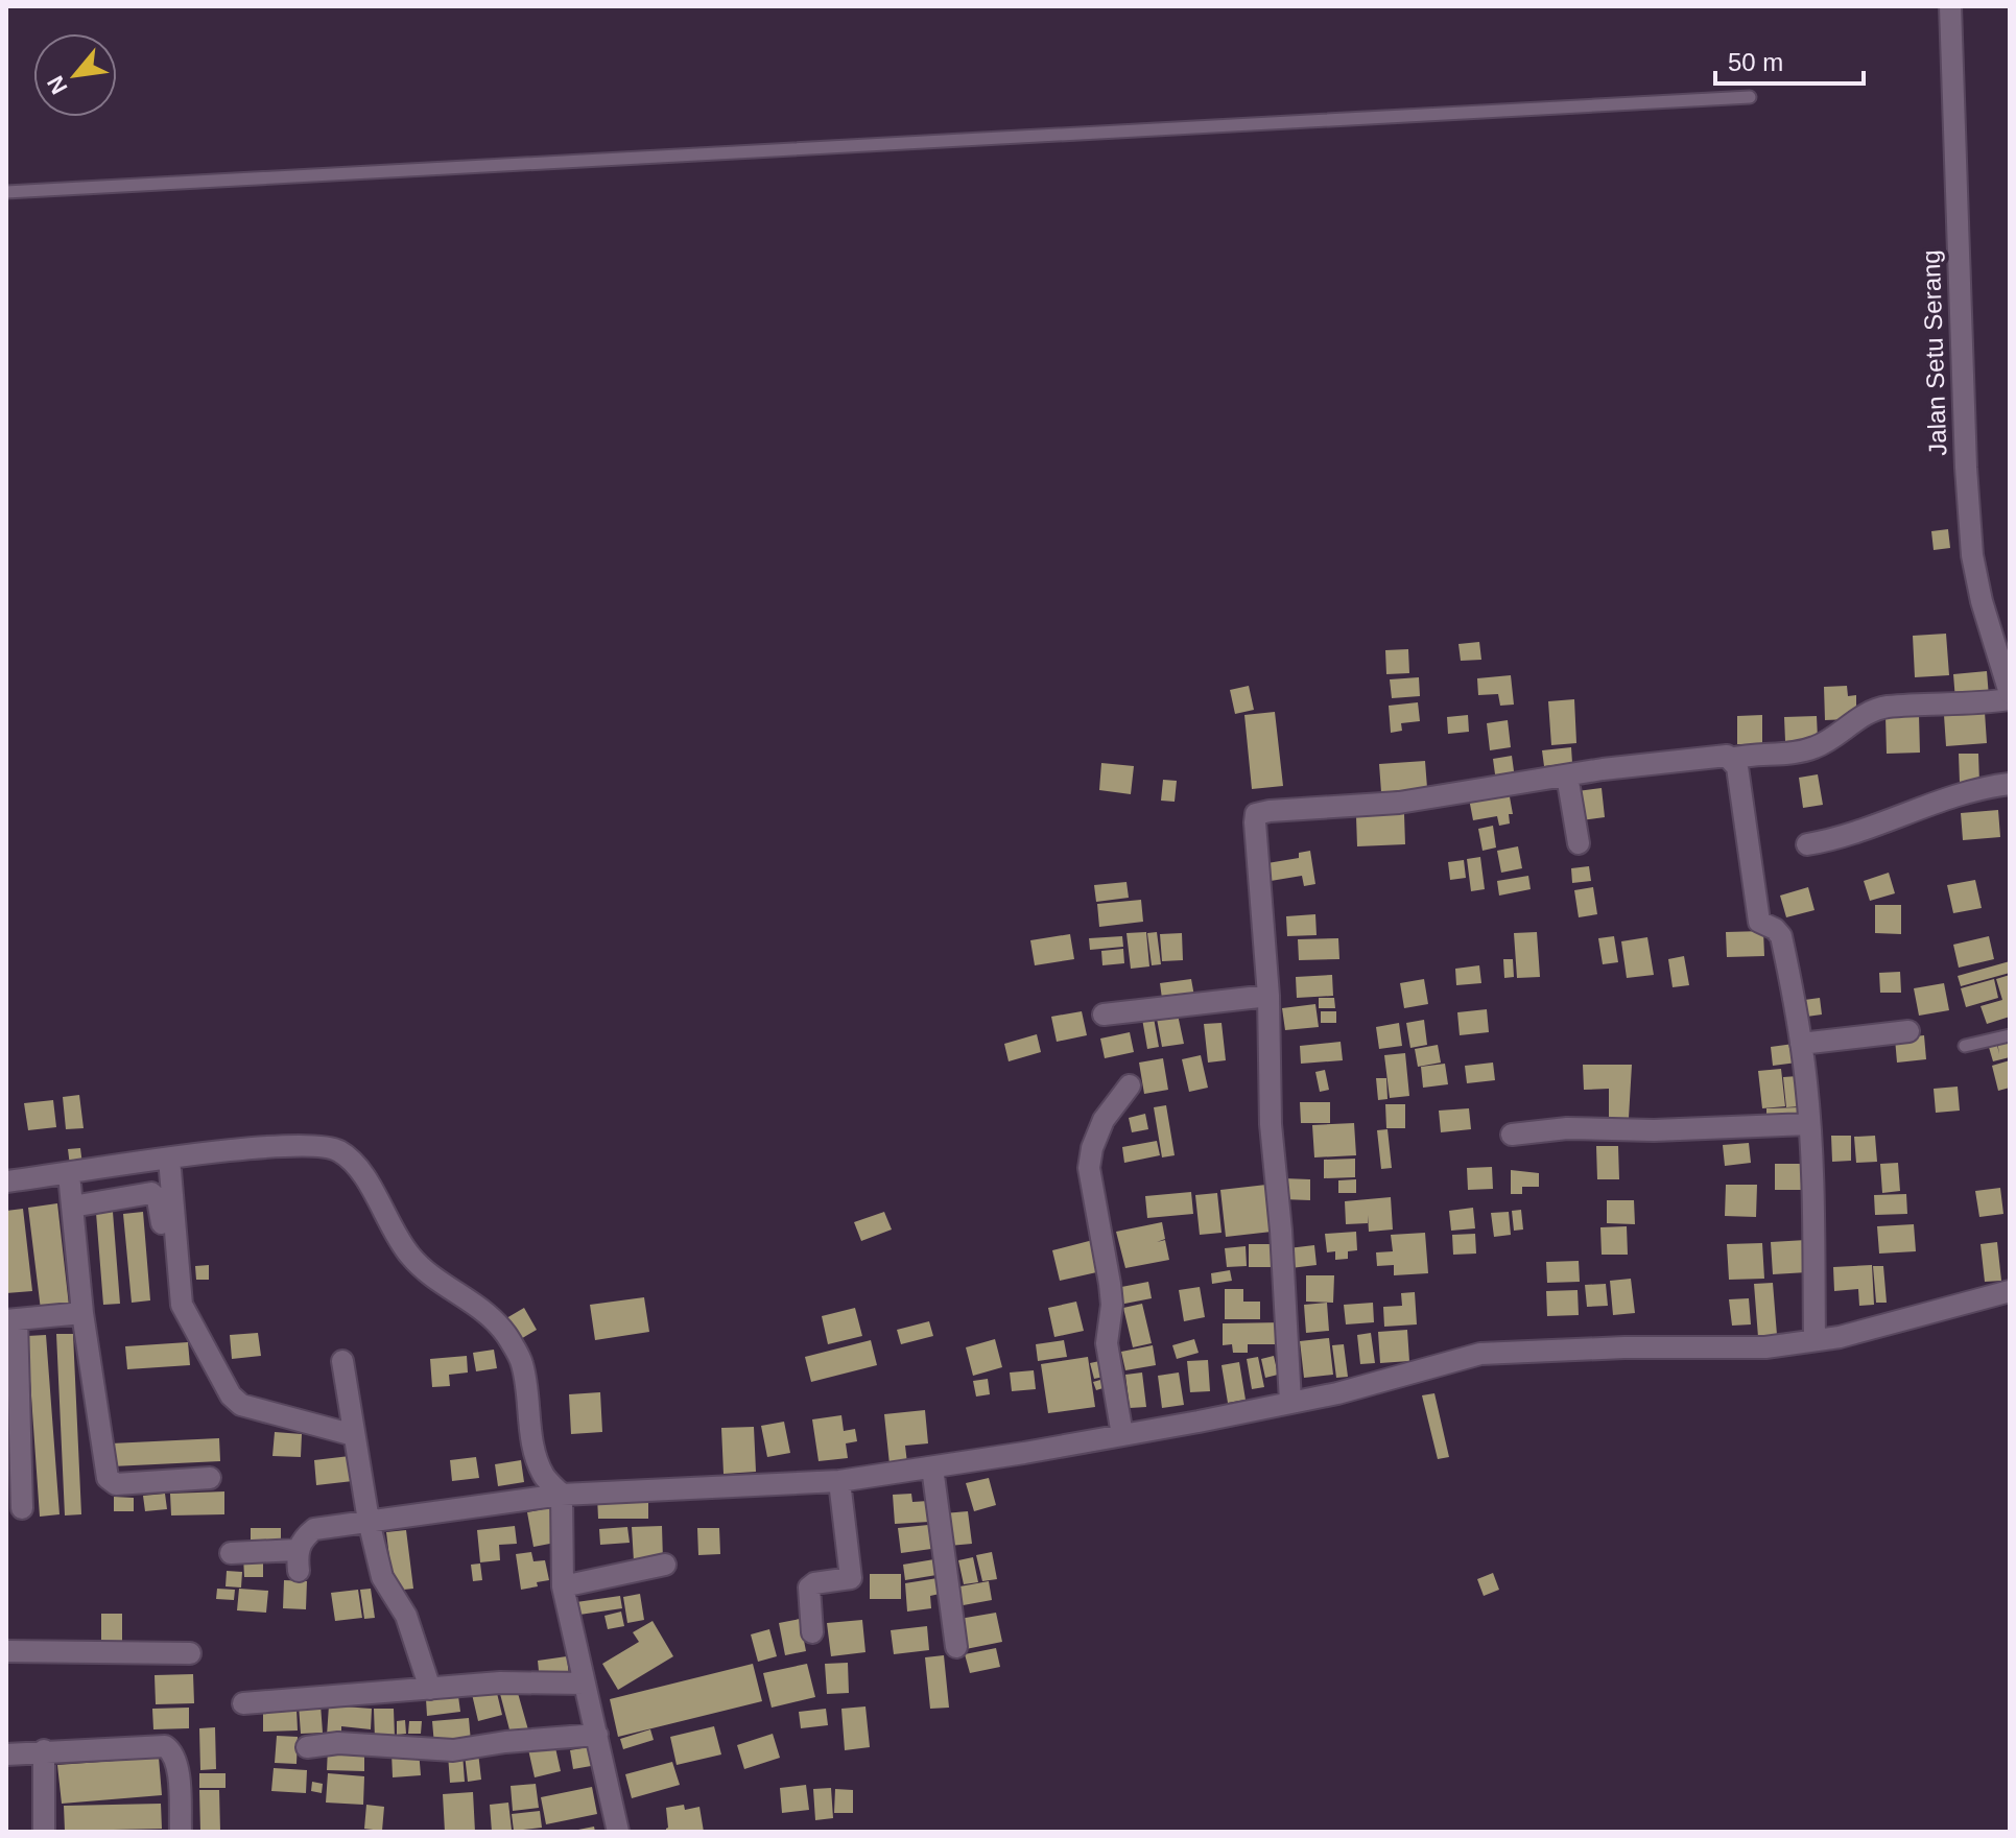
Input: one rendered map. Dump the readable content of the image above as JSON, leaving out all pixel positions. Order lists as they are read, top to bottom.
{
  "streets": {
    "street": ["Jalan Setu Serang"]
  },
  "scale_bar": "50 m",
  "north": "bottom left"
}
